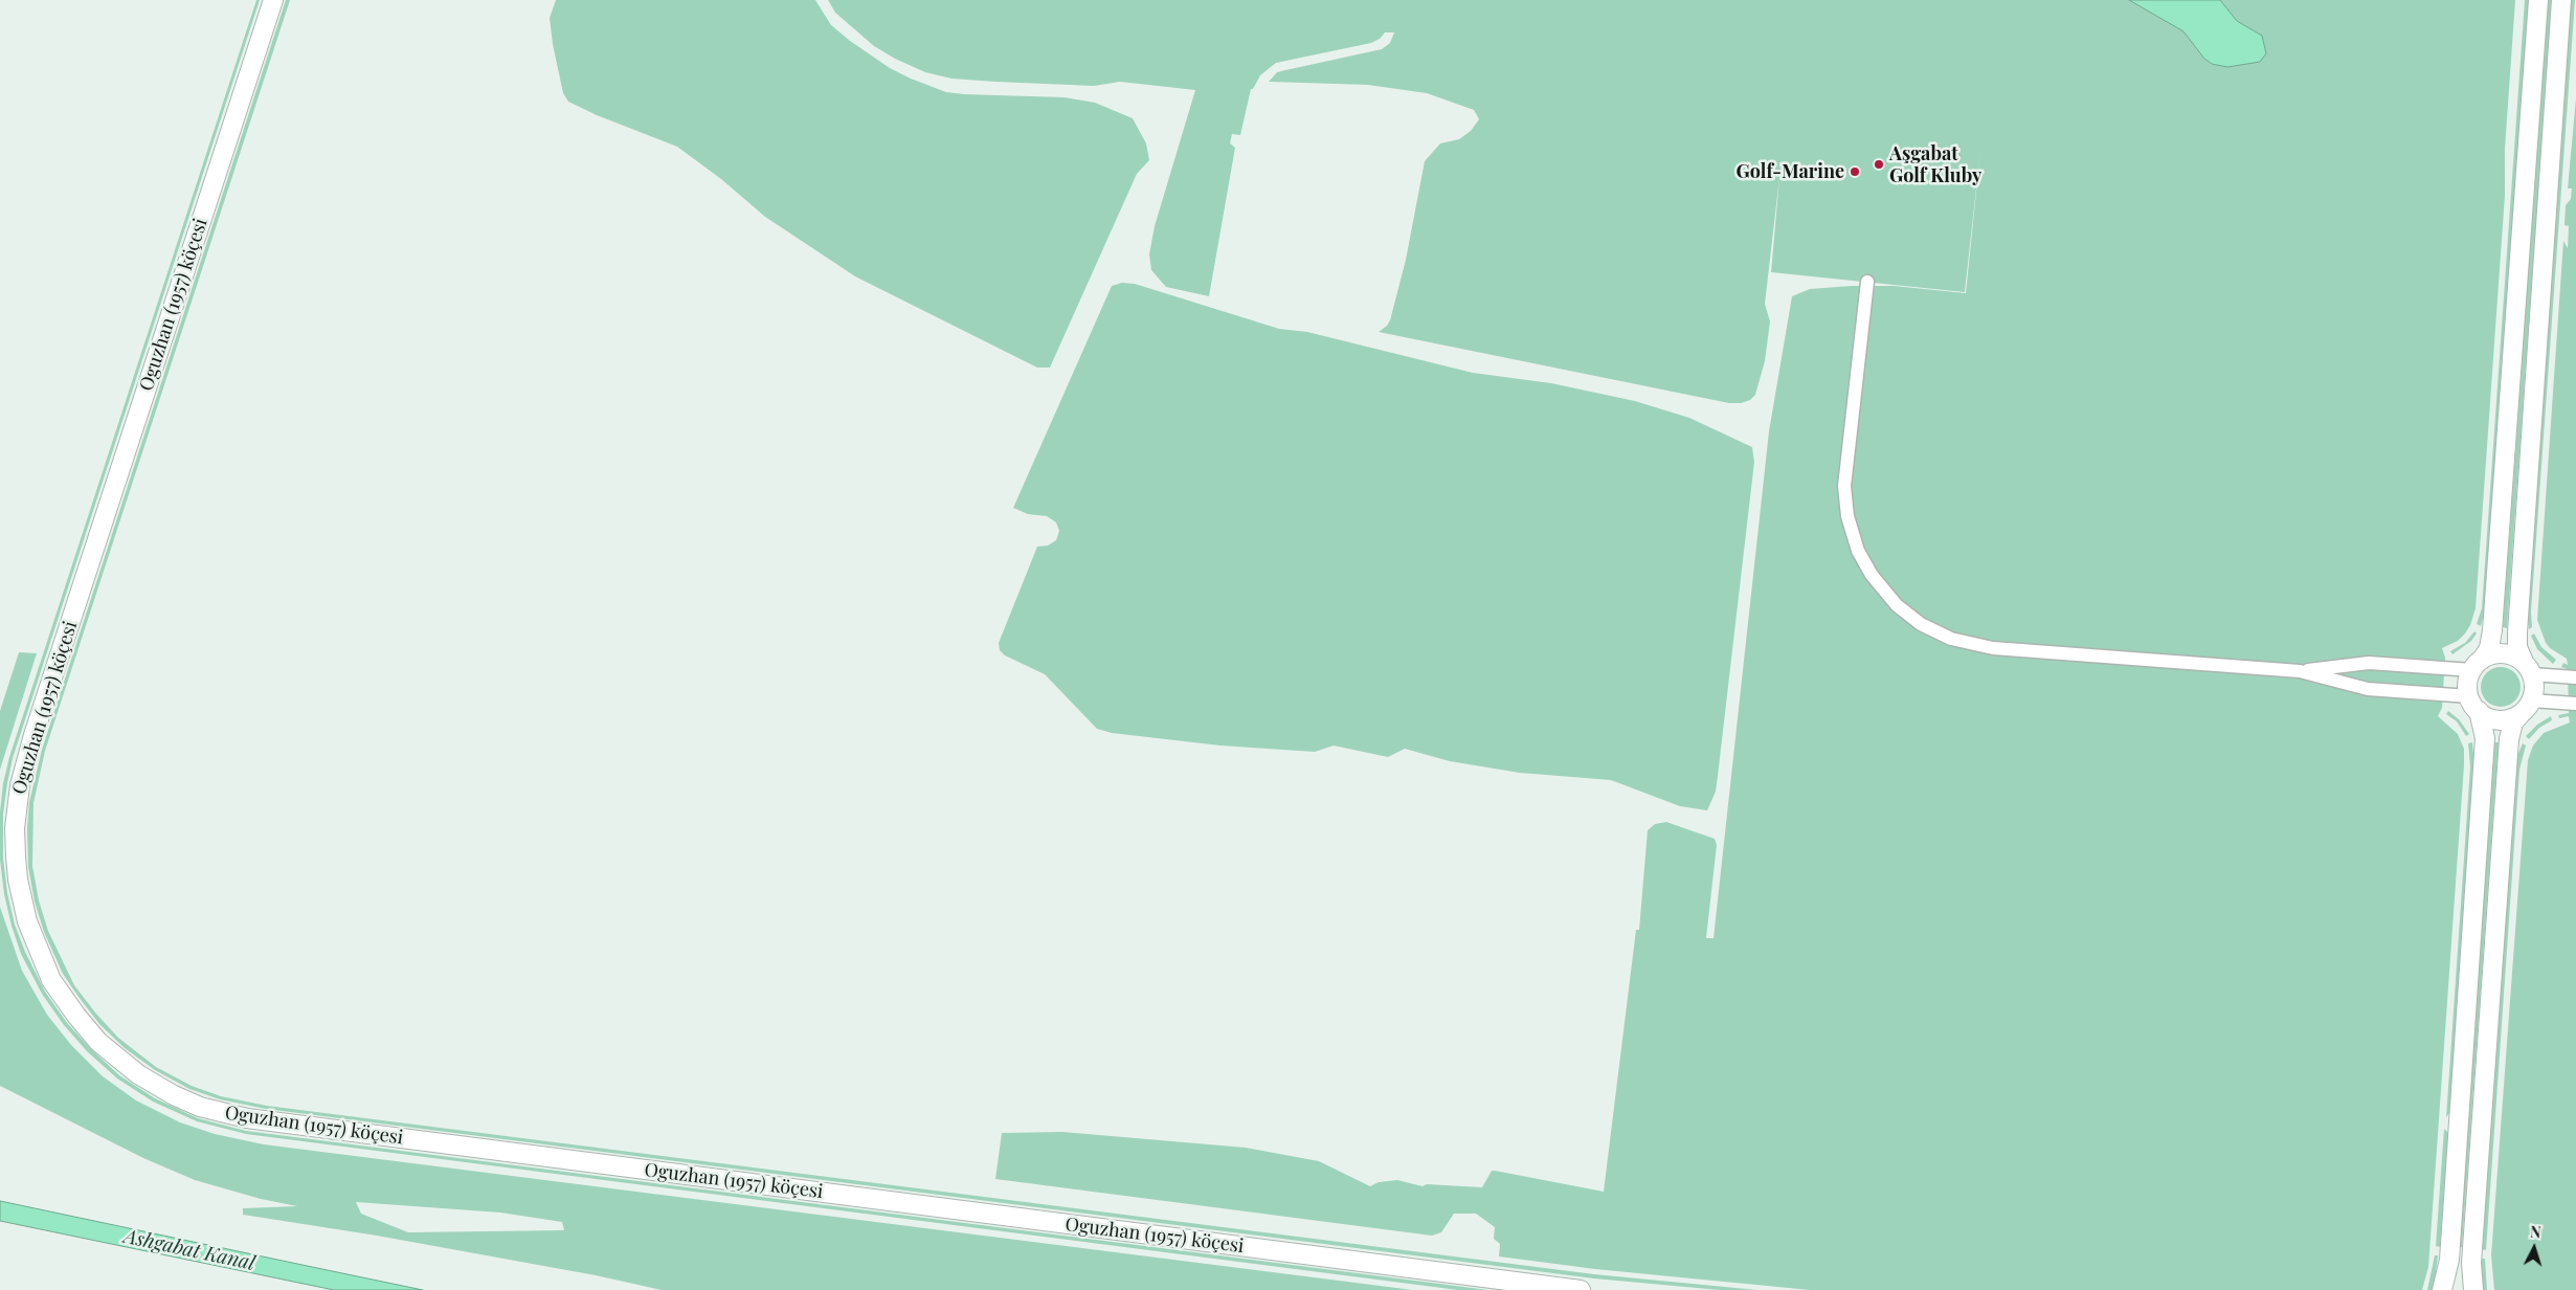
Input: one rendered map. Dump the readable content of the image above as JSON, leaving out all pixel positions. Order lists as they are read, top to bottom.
{
  "streets": {
    "street": ["Oguzhan (1957) köçesi"]
  },
  "water": ["Ashgabat Kanal"],
  "places": ["Aşgabat Golf Kluby", "Golf-Marine"],
  "north": "top"
}
